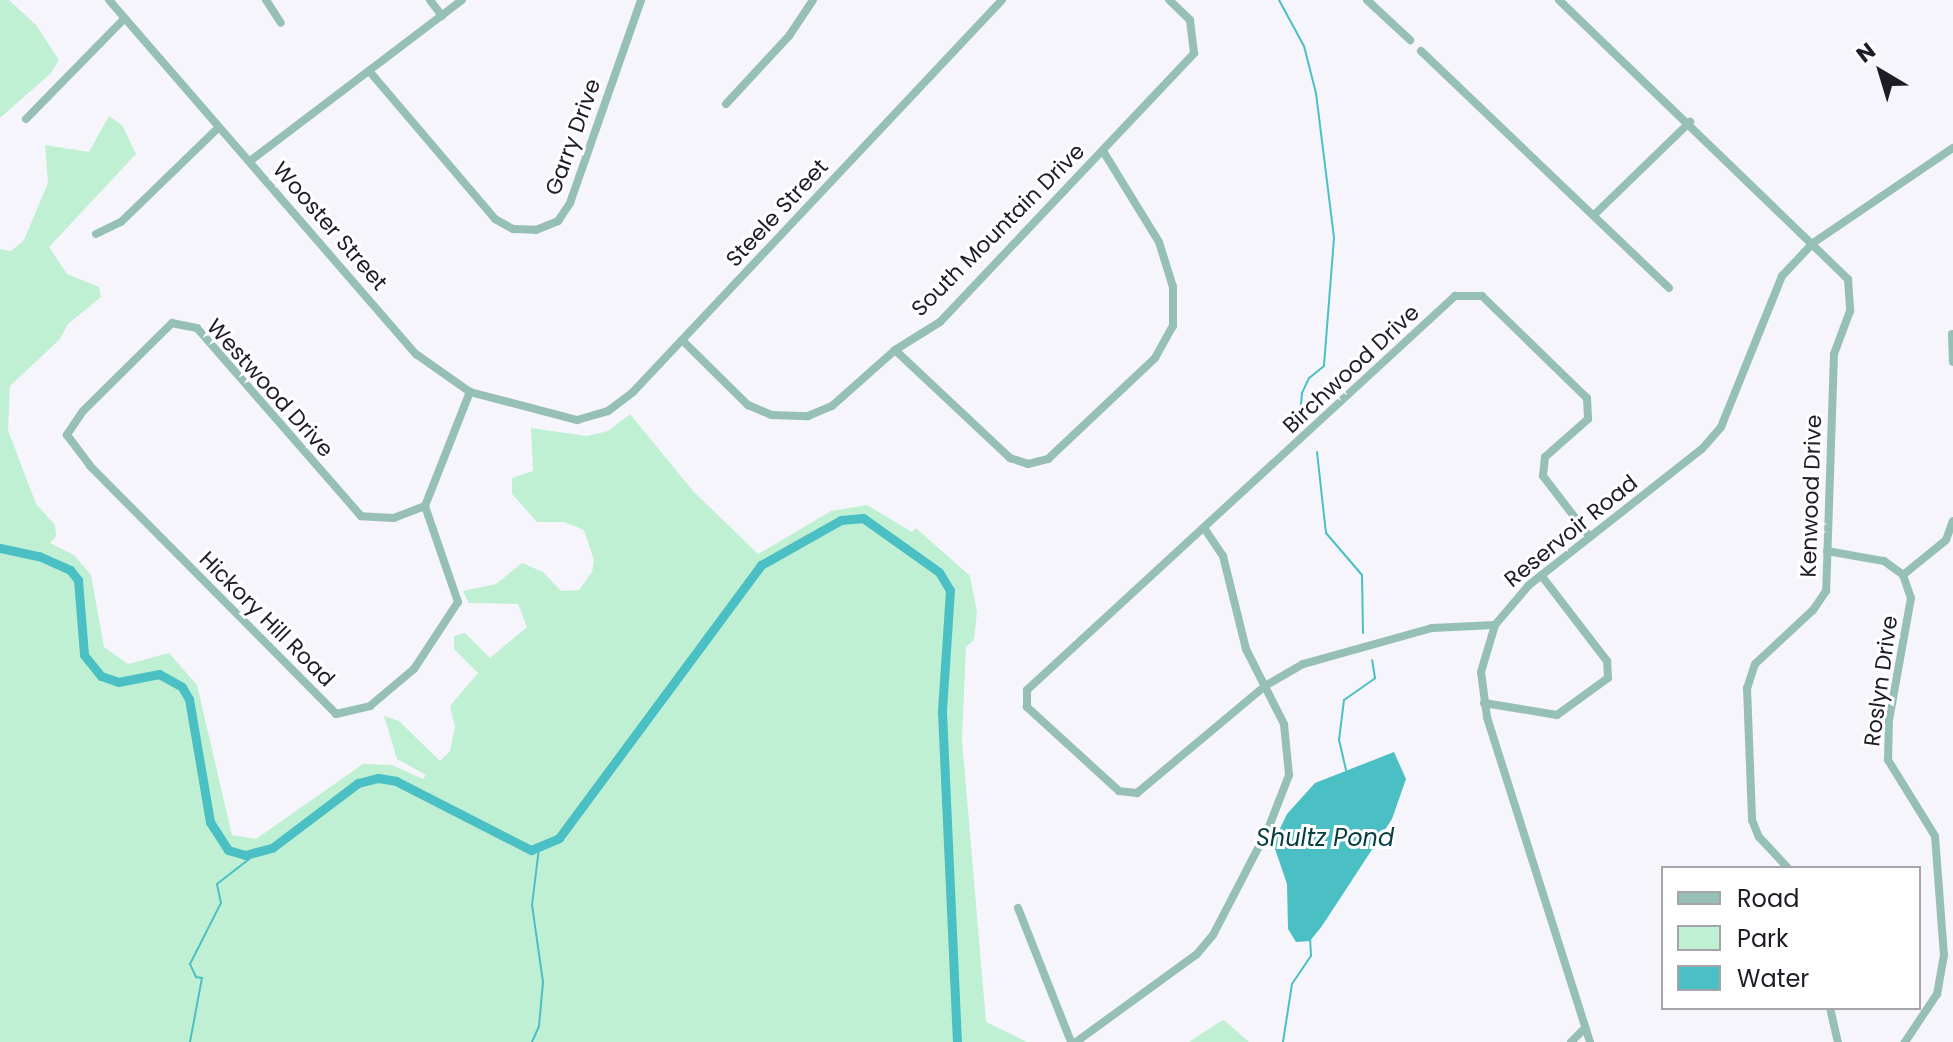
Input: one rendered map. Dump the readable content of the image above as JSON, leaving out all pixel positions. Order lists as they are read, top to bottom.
{
  "streets": {
    "street": [
      "Garry Drive",
      "Steele Street",
      "Wooster Street",
      "South Mountain Drive",
      "Birchwood Drive",
      "Westwood Drive",
      "Kenwood Drive",
      "Reservoir Road",
      "Hickory Hill Road",
      "Roslyn Drive"
    ]
  },
  "crossings": [
    ["Steele Street", "Wooster Street"],
    ["Steele Street", "South Mountain Drive"],
    ["Birchwood Drive", "Reservoir Road"],
    ["Westwood Drive", "Hickory Hill Road"],
    ["Kenwood Drive", "Reservoir Road"]
  ],
  "water": ["Shultz Pond"],
  "legend": ["Road", "Park", "Water"],
  "north": "top left"
}
